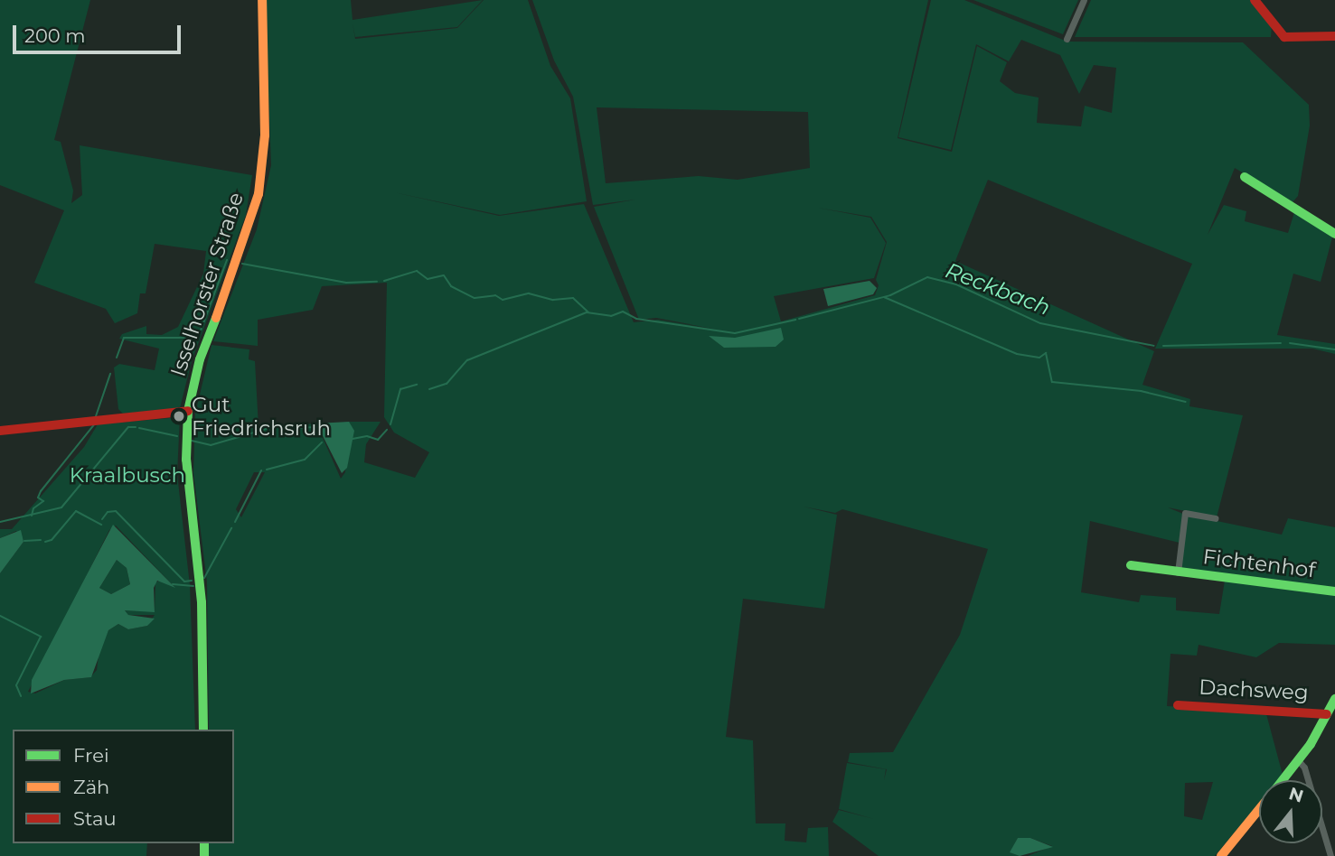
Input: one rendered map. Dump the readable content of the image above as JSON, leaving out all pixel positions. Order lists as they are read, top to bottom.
{
  "streets": {
    "street": ["Isselhorster Straße", "Fichtenhof", "Dachsweg"]
  },
  "water": ["Reckbach"],
  "parks": ["Kraalbusch"],
  "places": ["Gut Friedrichsruh"],
  "legend": ["Frei", "Zäh", "Stau"],
  "scale_bar": "200 m",
  "north": "top"
}
